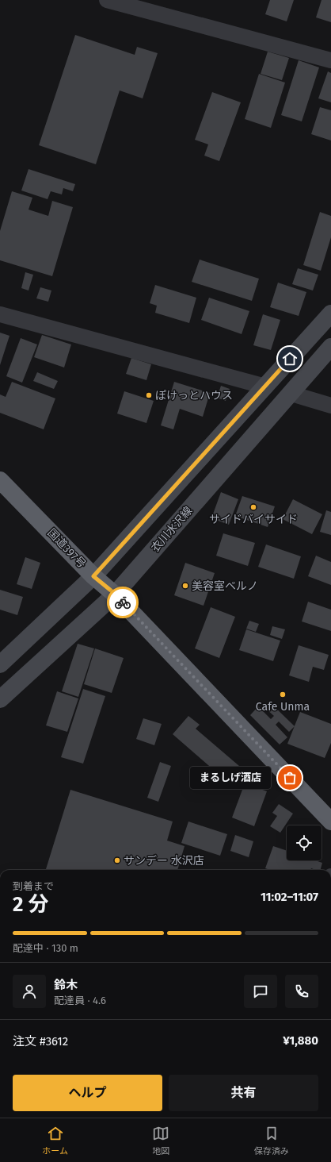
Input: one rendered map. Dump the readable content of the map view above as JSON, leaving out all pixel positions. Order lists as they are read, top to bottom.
{
  "streets": {
    "highway": ["国道397号"],
    "main road": ["衣川水沢線"]
  },
  "crossings": [
    ["衣川水沢線", "国道397号"]
  ],
  "places": [
    "ぽけっとハウス",
    "サイドバイサイド",
    "美容室ベルノ",
    "Cafe Unma",
    "まるしげ酒店",
    "サンデー 水沢店"
  ],
  "page": {
    "bubble": "まるしげ酒店",
    "heading": ["2 分", "到着まで", "11:02–11:07"],
    "panel": [
      "鈴木",
      "配達員 · 4.6",
      "注文 #3612",
      "¥1,880"
    ],
    "bar": "配達中 · 130 m",
    "buttons": ["ヘルプ", "共有"],
    "tabs": ["ホーム", "地図", "保存済み"]
  }
}
